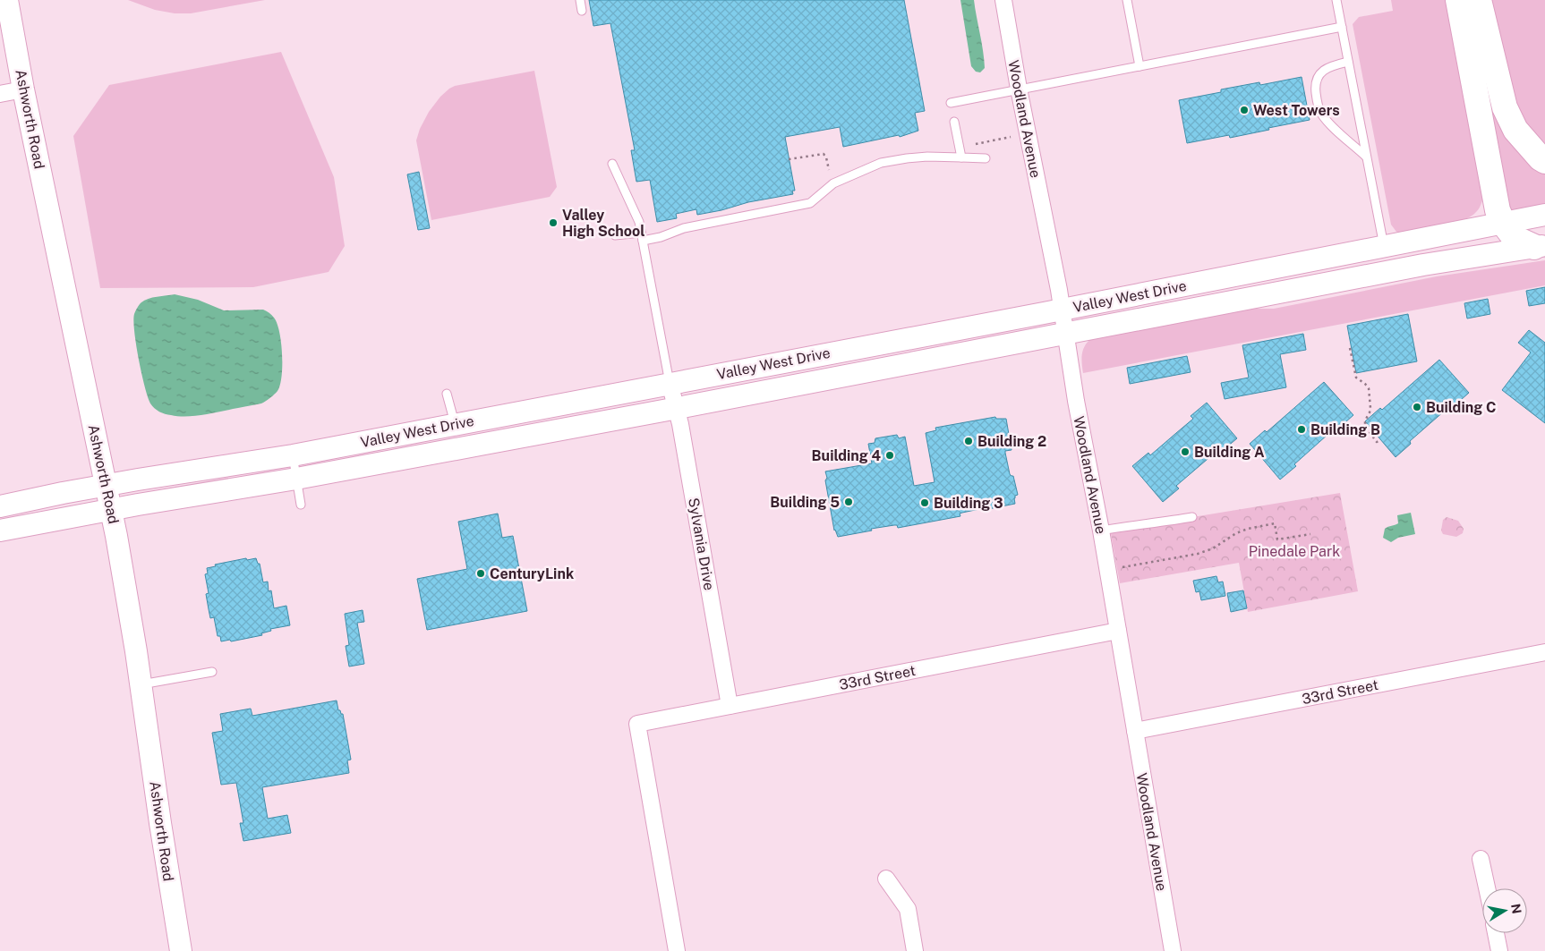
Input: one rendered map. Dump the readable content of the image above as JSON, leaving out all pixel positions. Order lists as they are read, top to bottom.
{
  "streets": {
    "main road": ["Ashworth Road", "Valley West Drive"],
    "street": ["Woodland Avenue", "Sylvania Drive", "33rd Street"]
  },
  "crossings": [
    ["Ashworth Road", "Valley West Drive"],
    ["Woodland Avenue", "Valley West Drive"],
    ["Woodland Avenue", "33rd Street"],
    ["Valley West Drive", "Sylvania Drive"],
    ["Sylvania Drive", "33rd Street"]
  ],
  "parks": ["Pinedale Park"],
  "places": [
    "West Towers",
    "Valley High School",
    "Building C",
    "Building B",
    "Building 2",
    "Building A",
    "Building 4",
    "Building 5",
    "Building 3",
    "CenturyLink"
  ],
  "north": "right"
}
